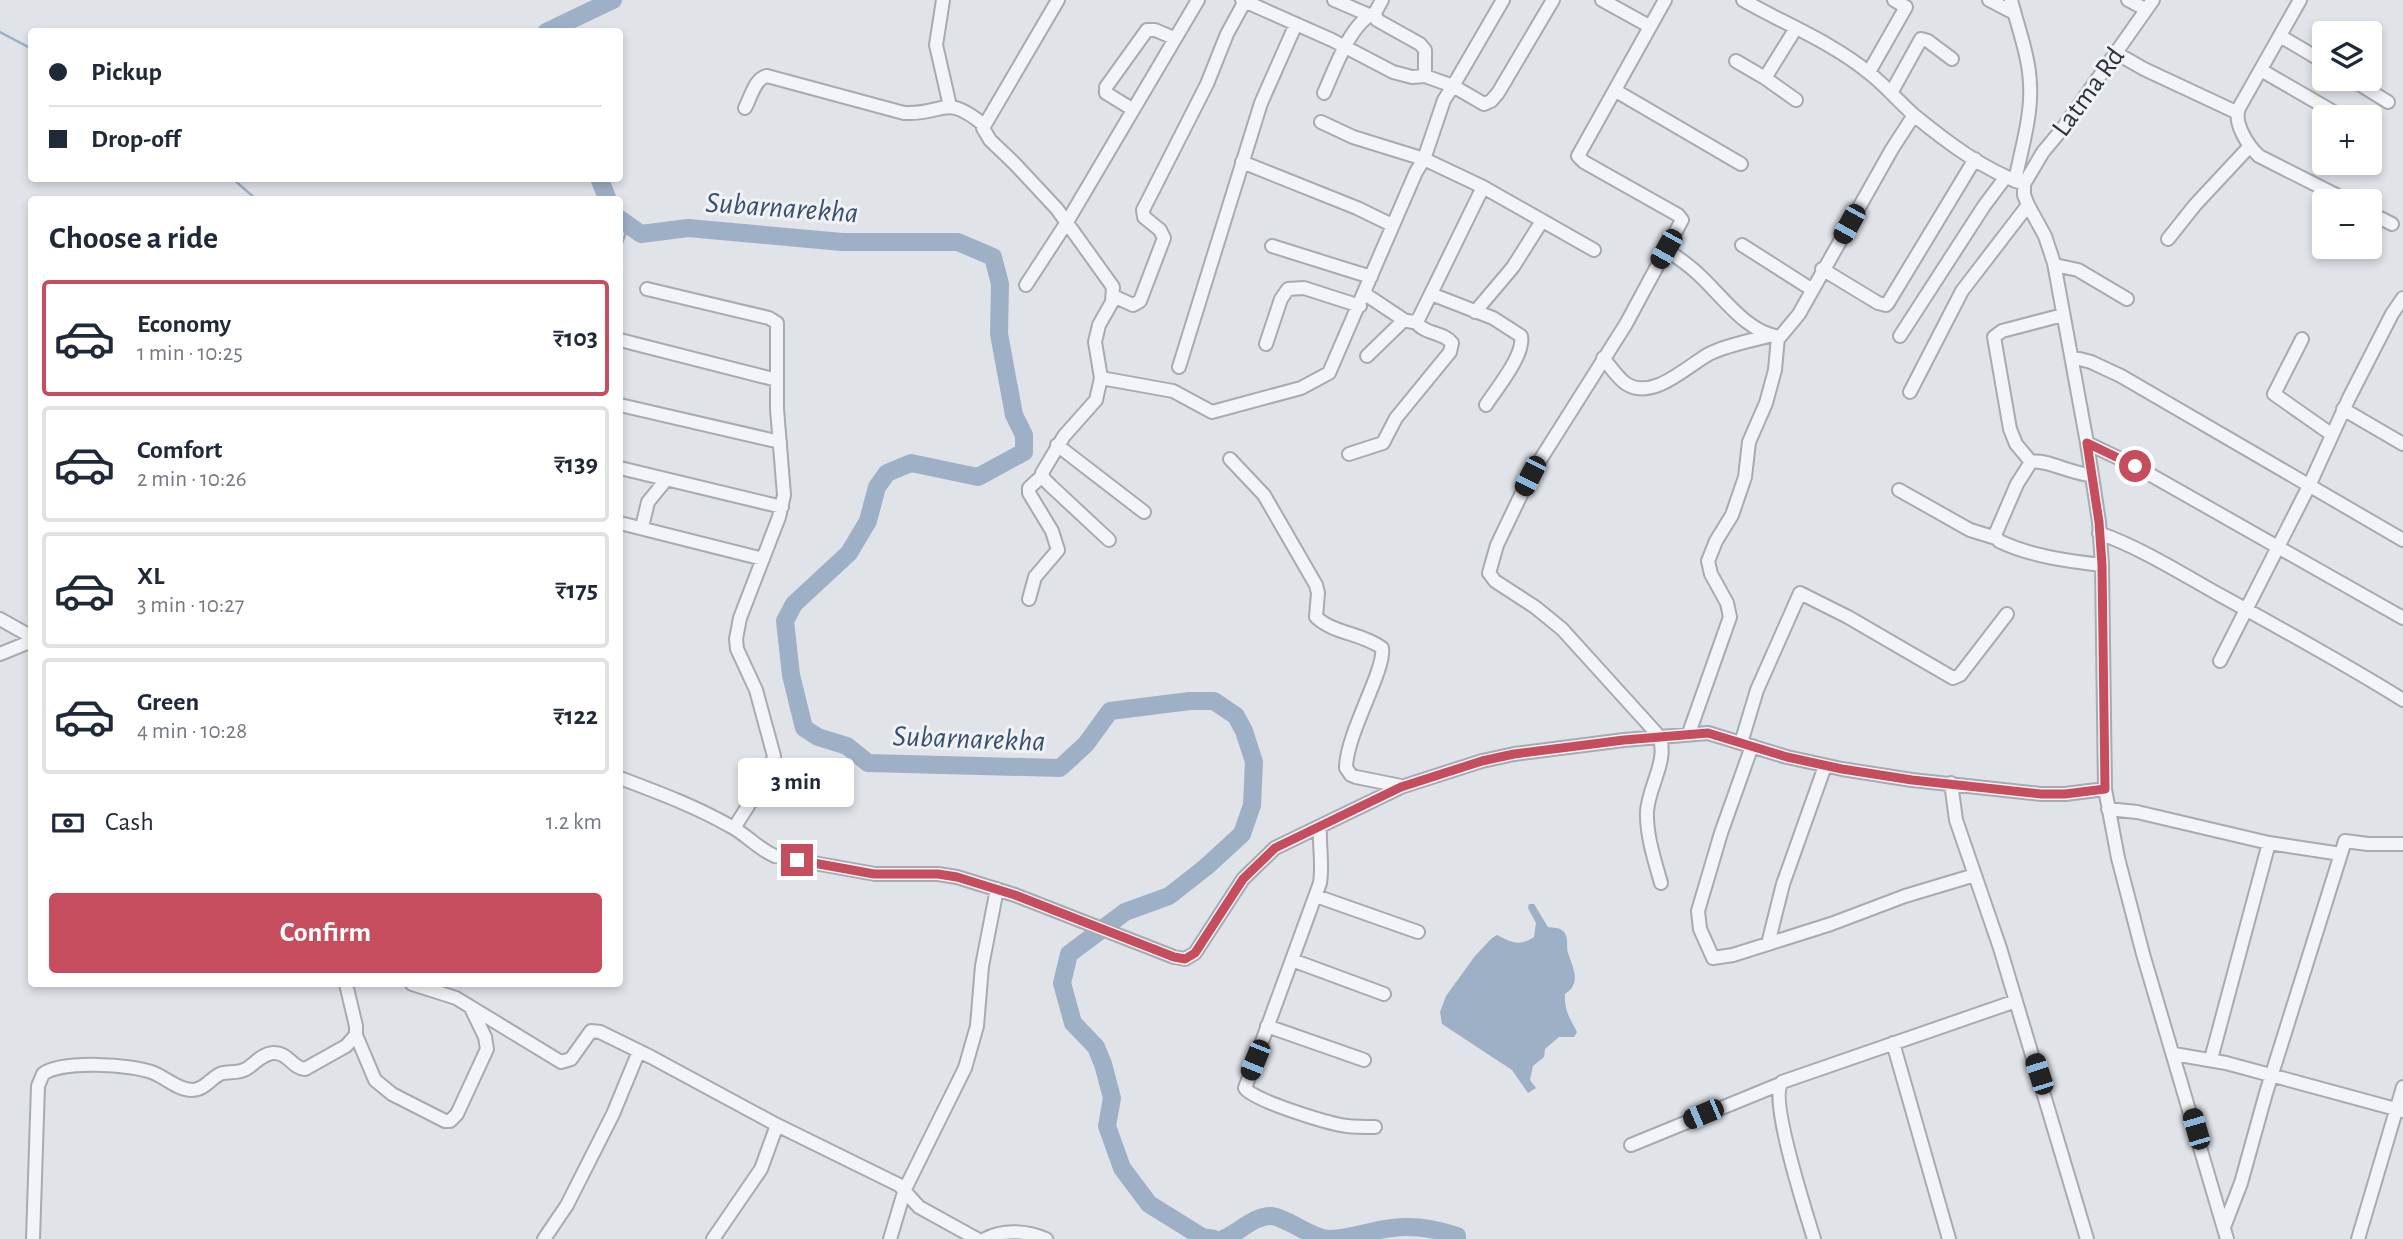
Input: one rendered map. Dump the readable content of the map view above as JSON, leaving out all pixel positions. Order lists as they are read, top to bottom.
{
  "streets": {
    "street": ["Latma Rd"]
  },
  "water": ["Subarnarekha"],
  "page": {
    "map_buttons": ["+", "−"],
    "banner": ["Pickup", "Drop-off"],
    "heading": "Choose a ride",
    "list": [
      {
        "name": "Economy",
        "note": "1 min · 10:25",
        "value": "₹103"
      },
      {
        "name": "Comfort",
        "note": "2 min · 10:26",
        "value": "₹139"
      },
      {
        "name": "XL",
        "note": "3 min · 10:27",
        "value": "₹175"
      },
      {
        "name": "Green",
        "note": "4 min · 10:28",
        "value": "₹122"
      }
    ],
    "bubble": "3 min",
    "pay": ["Cash", "1.2 km"],
    "buttons": "Confirm"
  }
}
